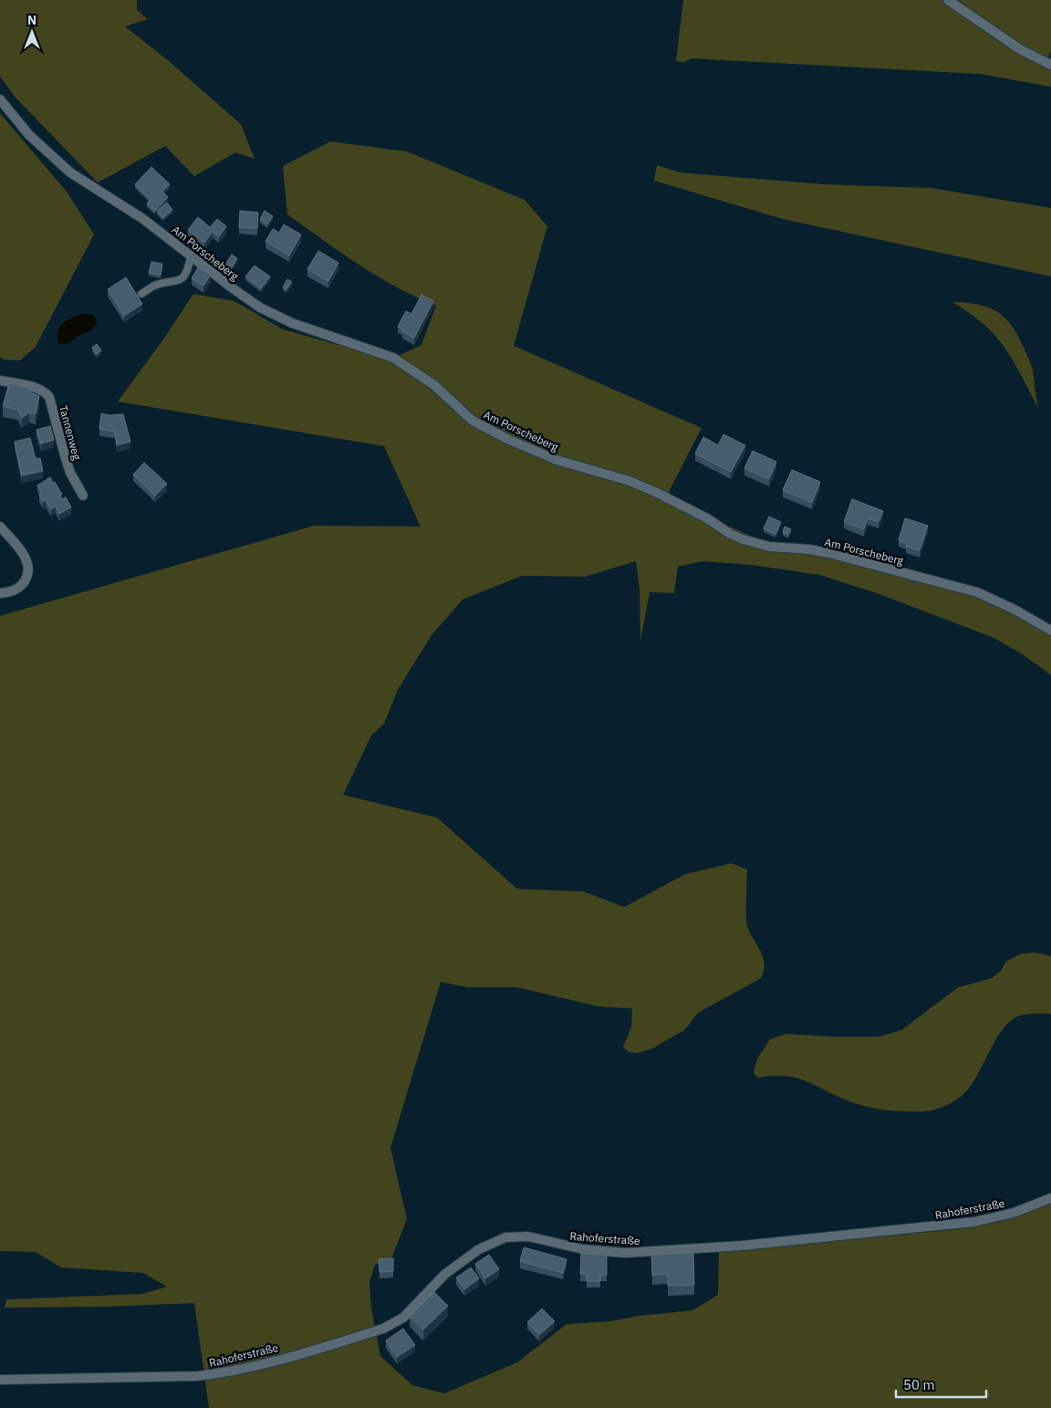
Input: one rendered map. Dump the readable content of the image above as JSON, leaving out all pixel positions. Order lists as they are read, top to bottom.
{
  "streets": {
    "street": ["Am Porscheberg", "Tannenweg", "Rahoferstraße"]
  },
  "scale_bar": "50 m",
  "north": "top"
}
